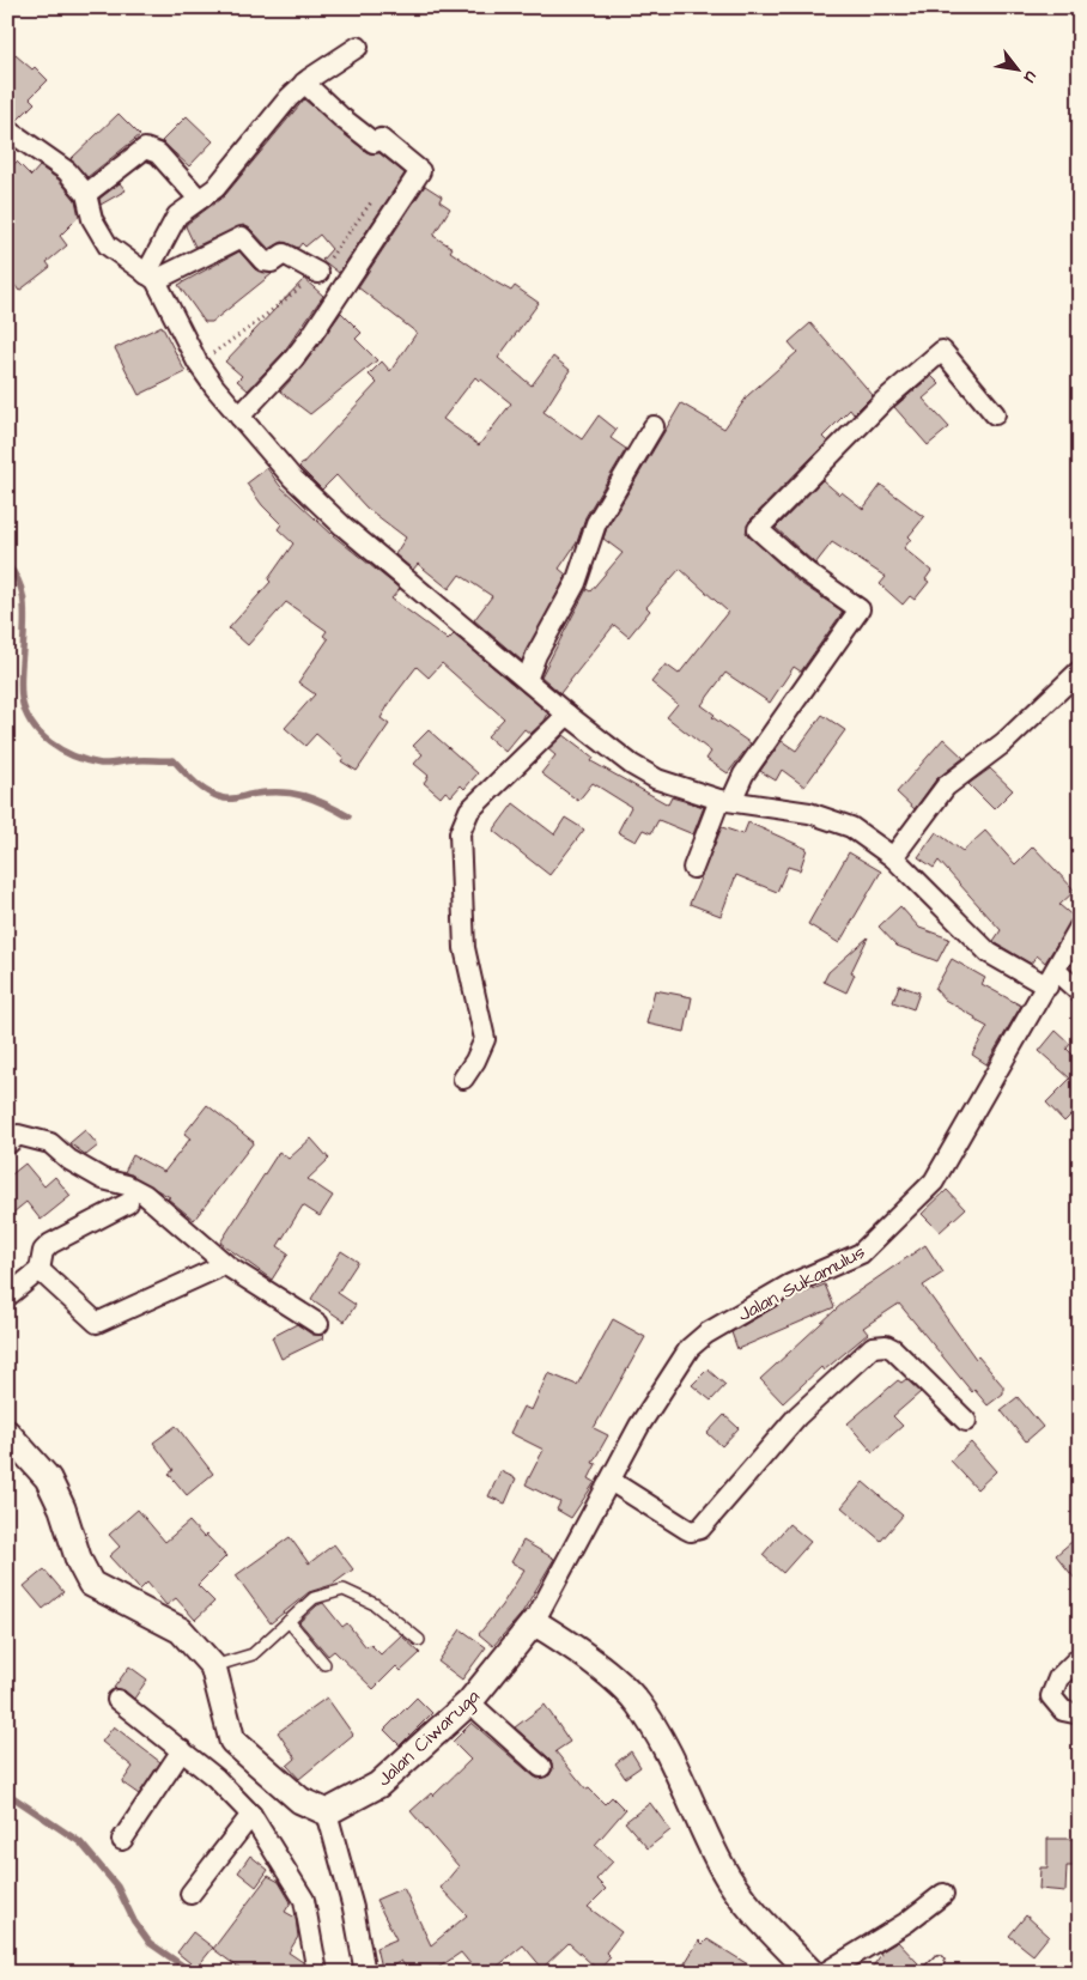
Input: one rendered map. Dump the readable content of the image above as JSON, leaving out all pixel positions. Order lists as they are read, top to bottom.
{
  "streets": {
    "street": ["Jalan Sukamulus", "Jalan Ciwaruga"]
  },
  "crossings": [
    ["Jalan Sukamulus", "Jalan Ciwaruga"]
  ],
  "north": "bottom right"
}
